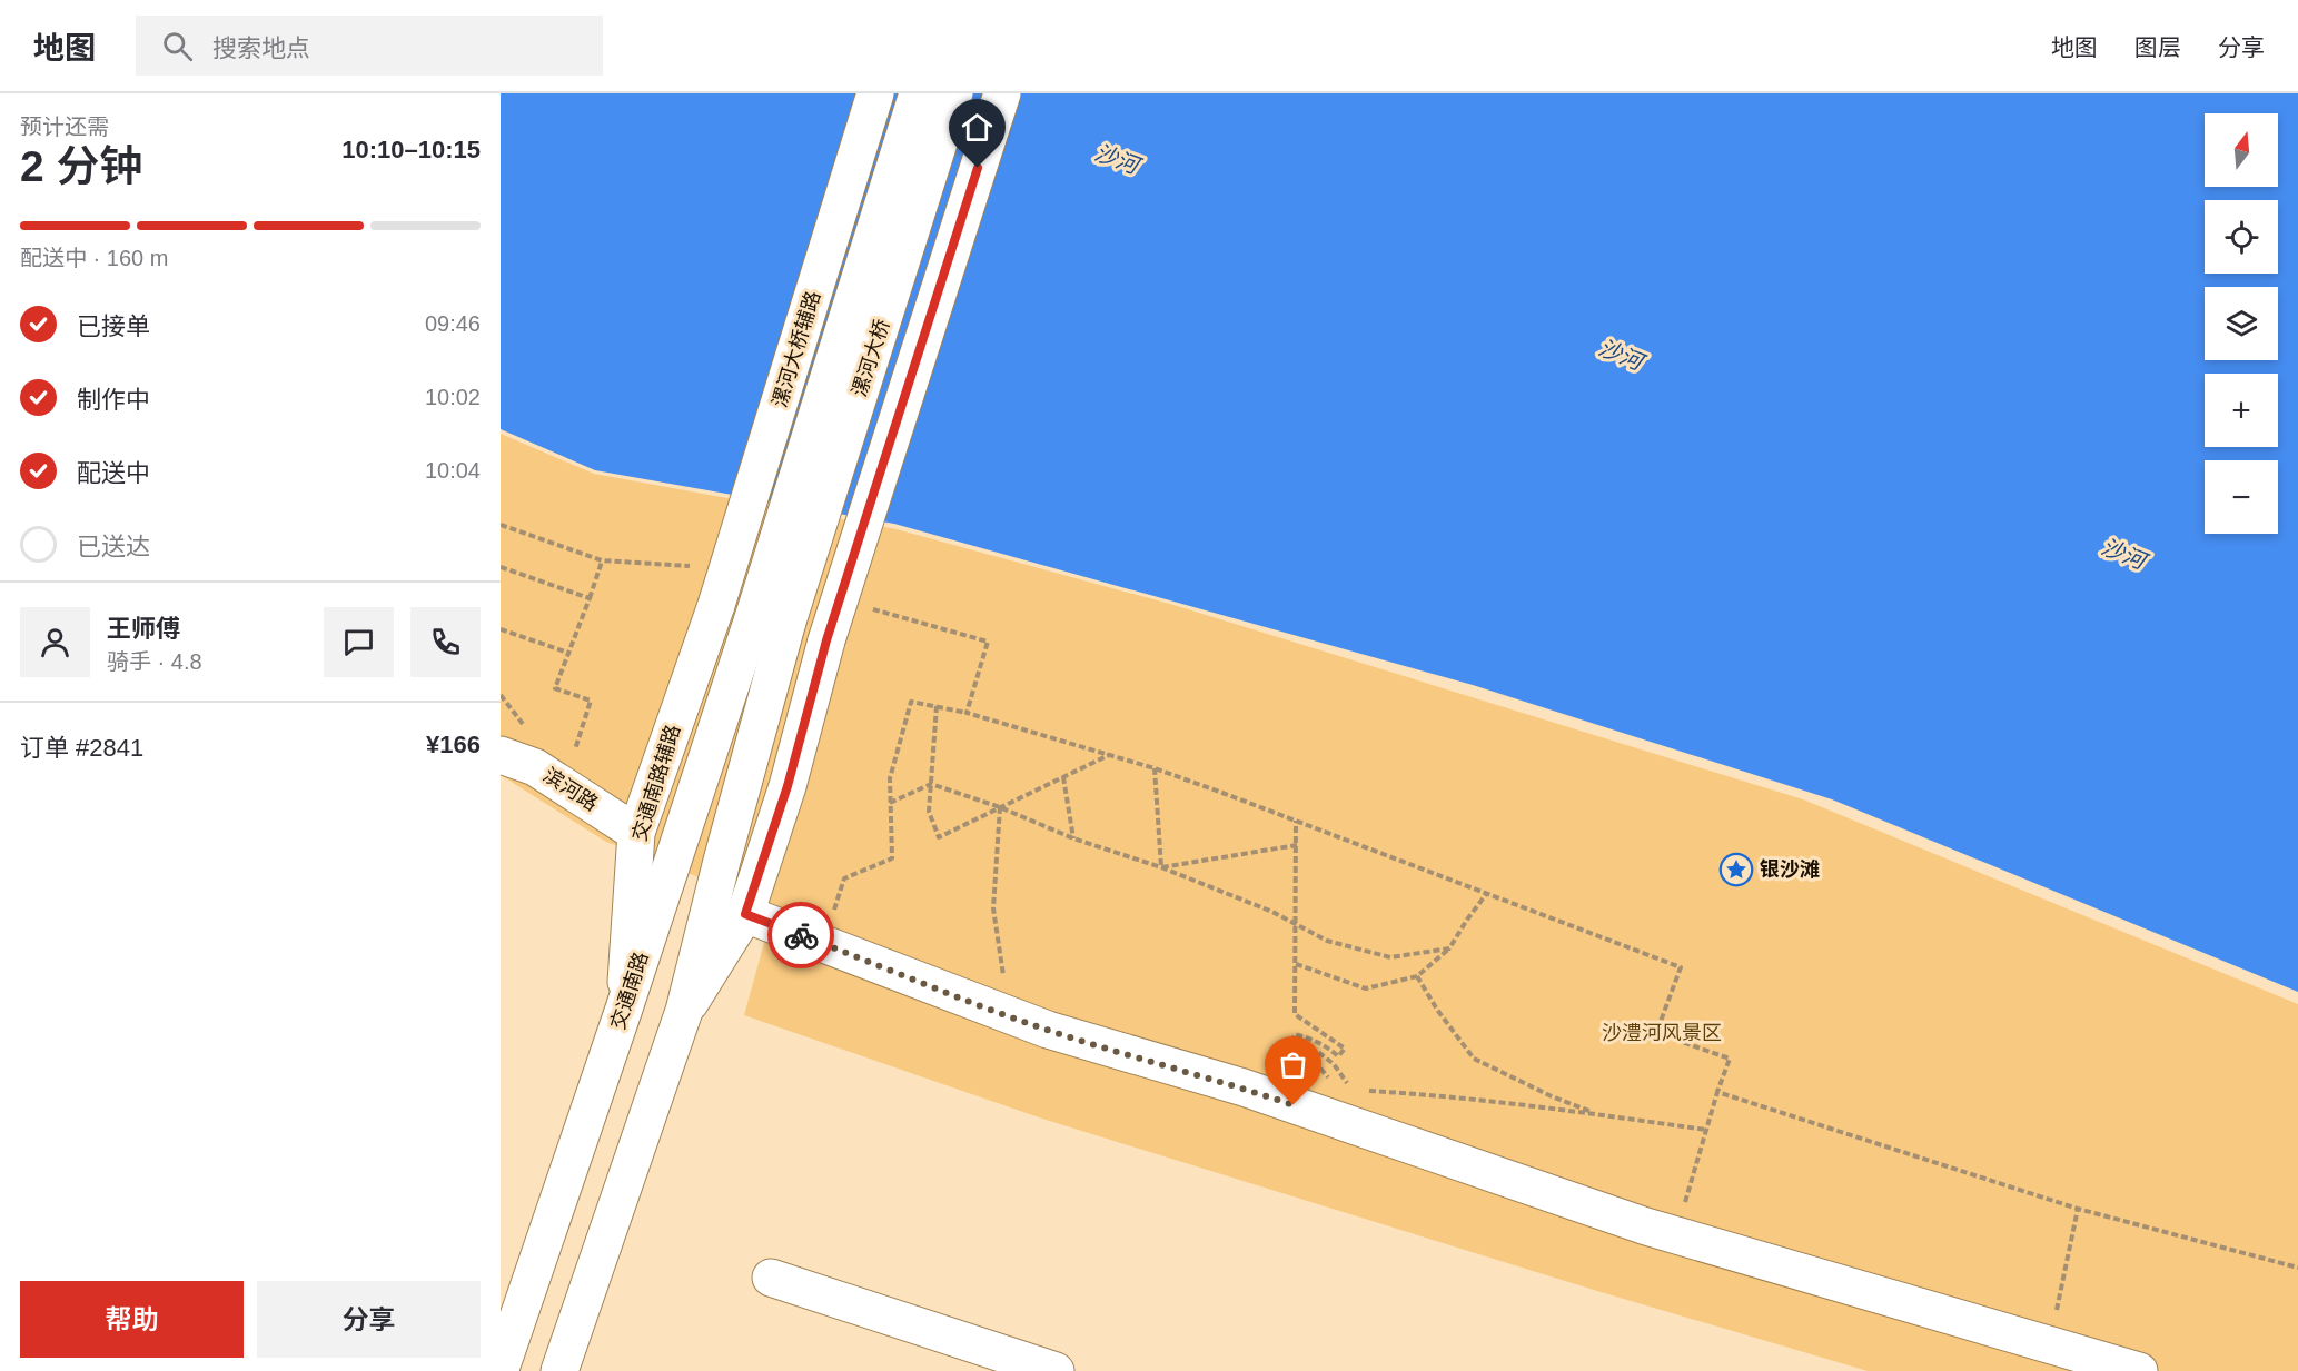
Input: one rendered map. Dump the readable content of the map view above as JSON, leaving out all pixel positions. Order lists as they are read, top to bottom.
{
  "streets": {
    "street": [
      "漯河大桥辅路",
      "漯河大桥",
      "交通南路辅路",
      "滨河路",
      "交通南路"
    ]
  },
  "crossings": [
    ["漯河大桥辅路", "交通南路辅路"],
    ["漯河大桥", "交通南路"],
    ["交通南路辅路", "滨河路"],
    ["交通南路辅路", "交通南路"]
  ],
  "water": ["沙河"],
  "parks": ["沙澧河风景区"],
  "places": {
    "place": ["银沙滩"]
  },
  "north": "top",
  "page": {
    "header": "地图",
    "search": "搜索地点",
    "nav": ["地图", "图层", "分享"],
    "heading": ["2 分钟", "预计还需", "10:10–10:15"],
    "panel": [
      "王师傅",
      "骑手 · 4.8",
      "订单 #2841",
      "¥166"
    ],
    "map_buttons": ["+", "−"],
    "bar": "配送中 · 160 m",
    "list": [
      ["已接单", "09:46"],
      ["制作中", "10:02"],
      ["配送中", "10:04"],
      "已送达"
    ],
    "buttons": ["帮助", "分享"]
  }
}
